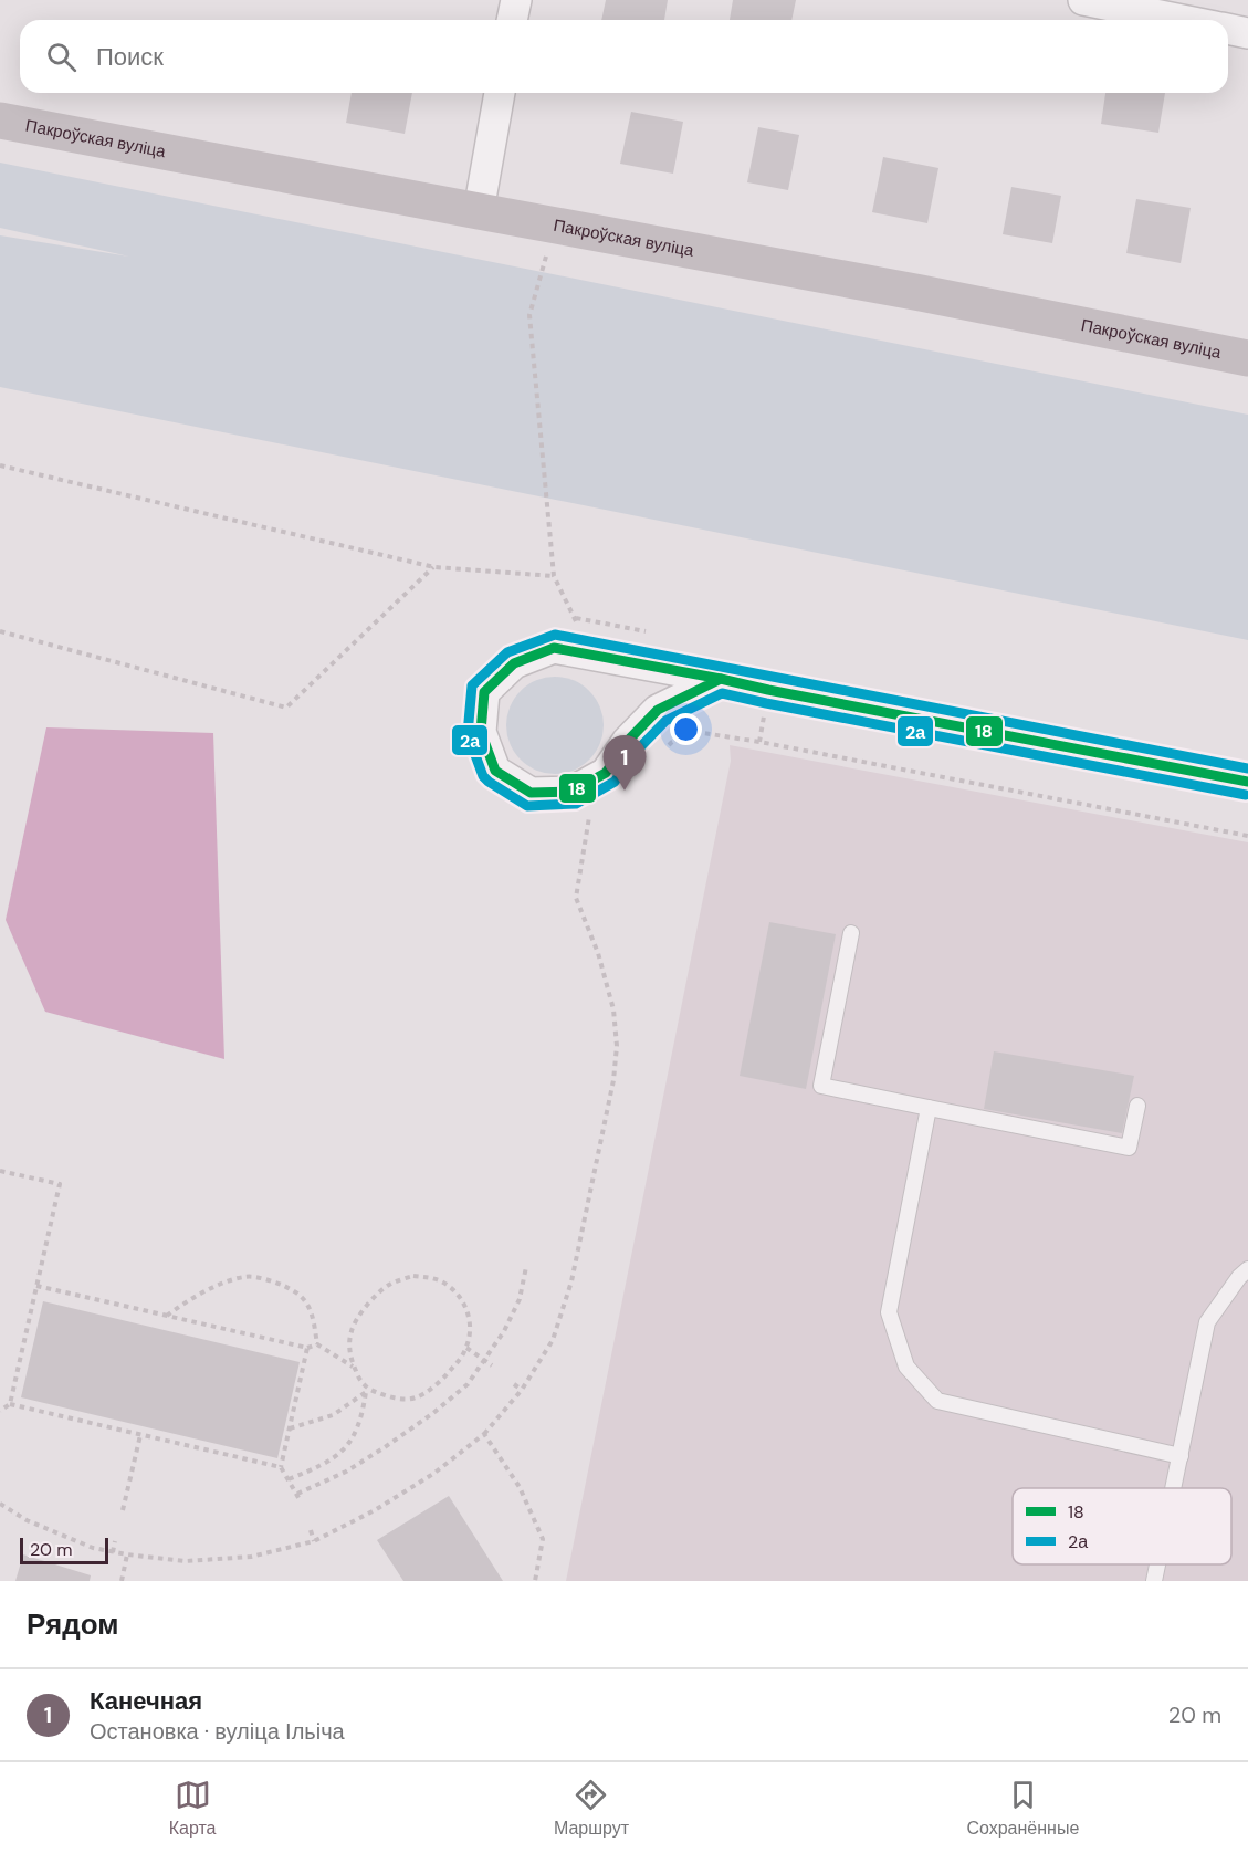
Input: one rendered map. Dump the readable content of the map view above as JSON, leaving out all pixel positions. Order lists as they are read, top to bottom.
{
  "streets": {
    "street": ["Пакроўская вуліца"]
  },
  "lines": ["transit line 2а", "transit line 18"],
  "legend": ["18", "2а"],
  "scale_bar": "20 m",
  "page": {
    "search": "Поиск",
    "pins": "1",
    "scale": "20 m",
    "heading": "Рядом",
    "list": [
      {
        "mark": "1",
        "name": "Канечная",
        "note": "Остановка · вуліца Ільіча",
        "value": "20 m"
      }
    ],
    "nav": ["Карта", "Маршрут", "Сохранённые"]
  }
}
